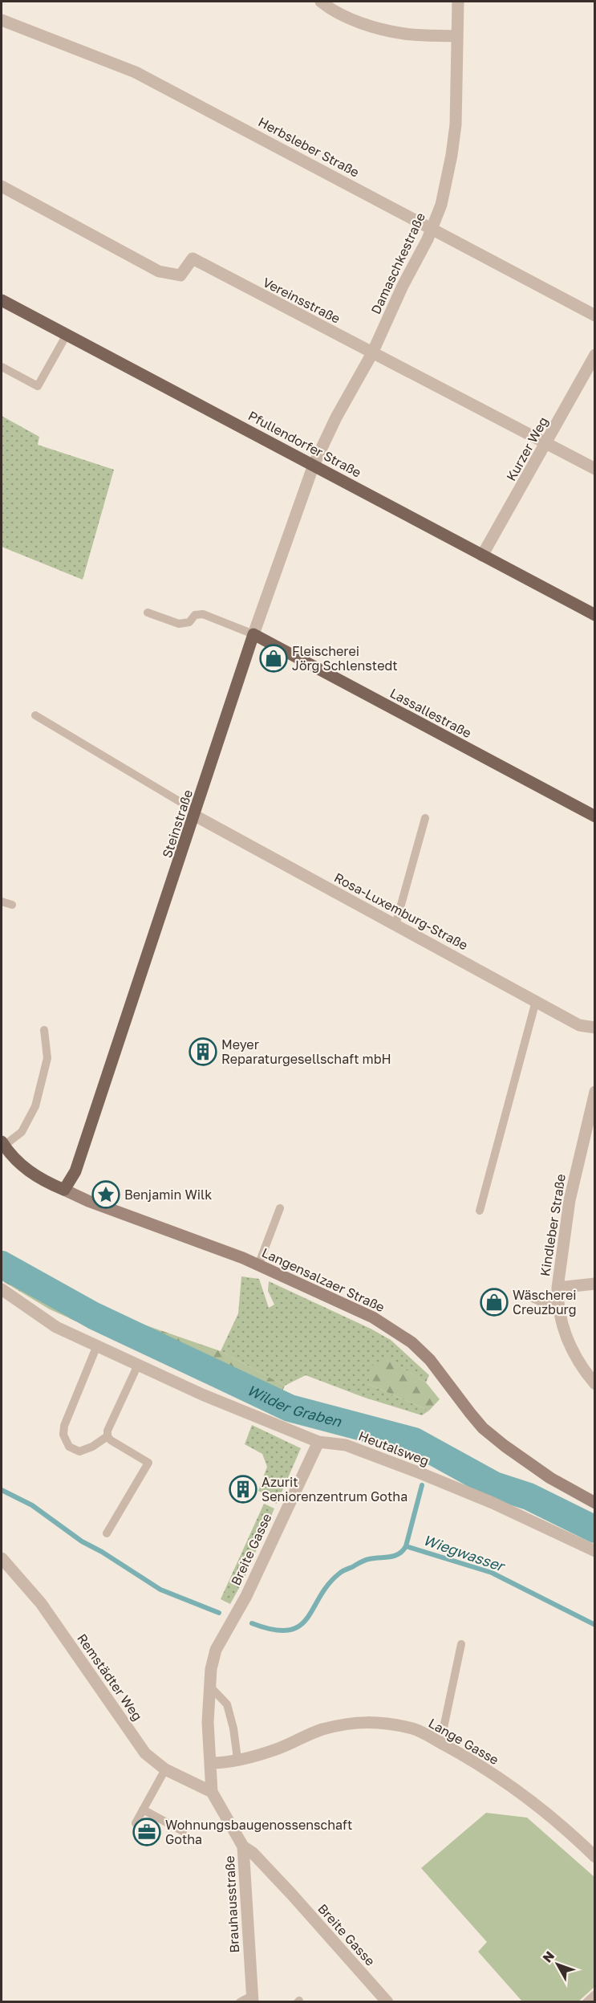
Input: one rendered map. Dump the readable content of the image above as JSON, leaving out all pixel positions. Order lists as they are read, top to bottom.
{
  "streets": {
    "main road": [
      "Pfullendorfer Straße",
      "Lassallestraße",
      "Steinstraße",
      "Langensalzaer Straße"
    ],
    "street": [
      "Herbsleber Straße",
      "Damaschkestraße",
      "Vereinsstraße",
      "Kurzer Weg",
      "Rosa-Luxemburg-Straße",
      "Kindleber Straße",
      "Heutalsweg",
      "Breite Gasse",
      "Remstädter Weg",
      "Lange Gasse",
      "Brauhausstraße"
    ]
  },
  "crossings": [
    ["Herbsleber Straße", "Damaschkestraße"],
    ["Damaschkestraße", "Vereinsstraße"],
    ["Damaschkestraße", "Pfullendorfer Straße"],
    ["Damaschkestraße", "Steinstraße"],
    ["Vereinsstraße", "Kurzer Weg"],
    ["Pfullendorfer Straße", "Kurzer Weg"],
    ["Pfullendorfer Straße", "Steinstraße"],
    ["Lassallestraße", "Steinstraße"],
    ["Steinstraße", "Rosa-Luxemburg-Straße"],
    ["Steinstraße", "Langensalzaer Straße"],
    ["Heutalsweg", "Breite Gasse"],
    ["Breite Gasse", "Brauhausstraße"],
    ["Remstädter Weg", "Brauhausstraße"],
    ["Lange Gasse", "Brauhausstraße"]
  ],
  "water": ["Wilder Graben", "Wiegwasser"],
  "places": {
    "shop": ["Fleischerei Jörg Schlenstedt", "Wäscherei Creuzburg"],
    "building": ["Meyer Reparaturgesellschaft mbH", "Azurit Seniorenzentrum Gotha"],
    "place": ["Benjamin Wilk"],
    "office": ["Wohnungsbaugenossenschaft Gotha"]
  },
  "north": "top left"
}
